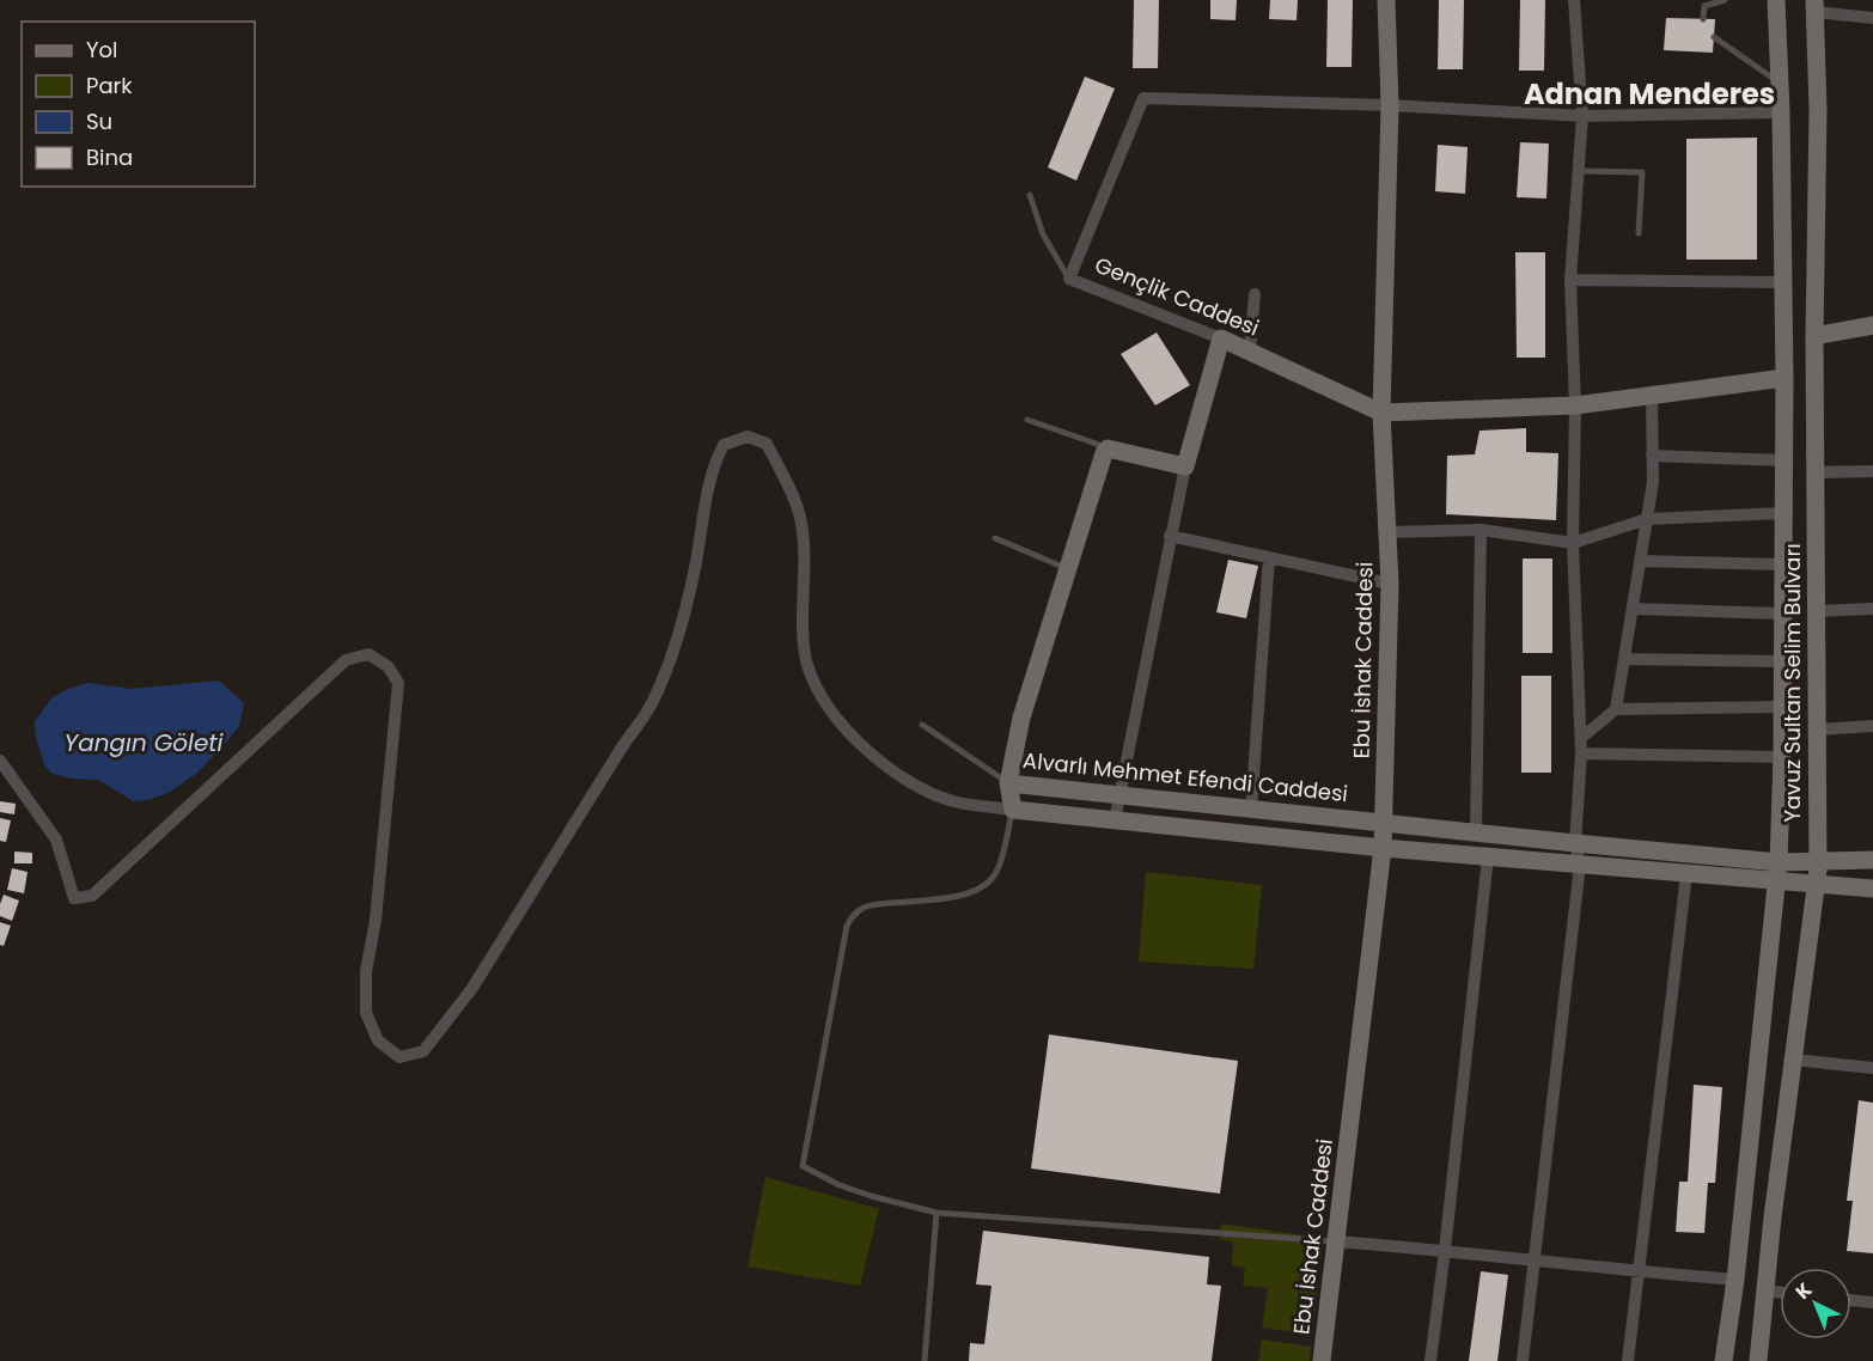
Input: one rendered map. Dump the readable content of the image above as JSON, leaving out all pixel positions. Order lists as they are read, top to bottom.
{
  "streets": {
    "street": [
      "Gençlik Caddesi",
      "Ebu İshak Caddesi",
      "Yavuz Sultan Selim Bulvarı",
      "Alvarlı Mehmet Efendi Caddesi"
    ]
  },
  "crossings": [
    ["Gençlik Caddesi", "Ebu İshak Caddesi"],
    ["Gençlik Caddesi", "Yavuz Sultan Selim Bulvarı"],
    ["Ebu İshak Caddesi", "Alvarlı Mehmet Efendi Caddesi"],
    ["Yavuz Sultan Selim Bulvarı", "Alvarlı Mehmet Efendi Caddesi"]
  ],
  "districts": ["Adnan Menderes"],
  "water": ["Yangın Göleti"],
  "legend": [
    "Yol",
    "Park",
    "Su",
    "Bina"
  ],
  "north": "top left"
}
